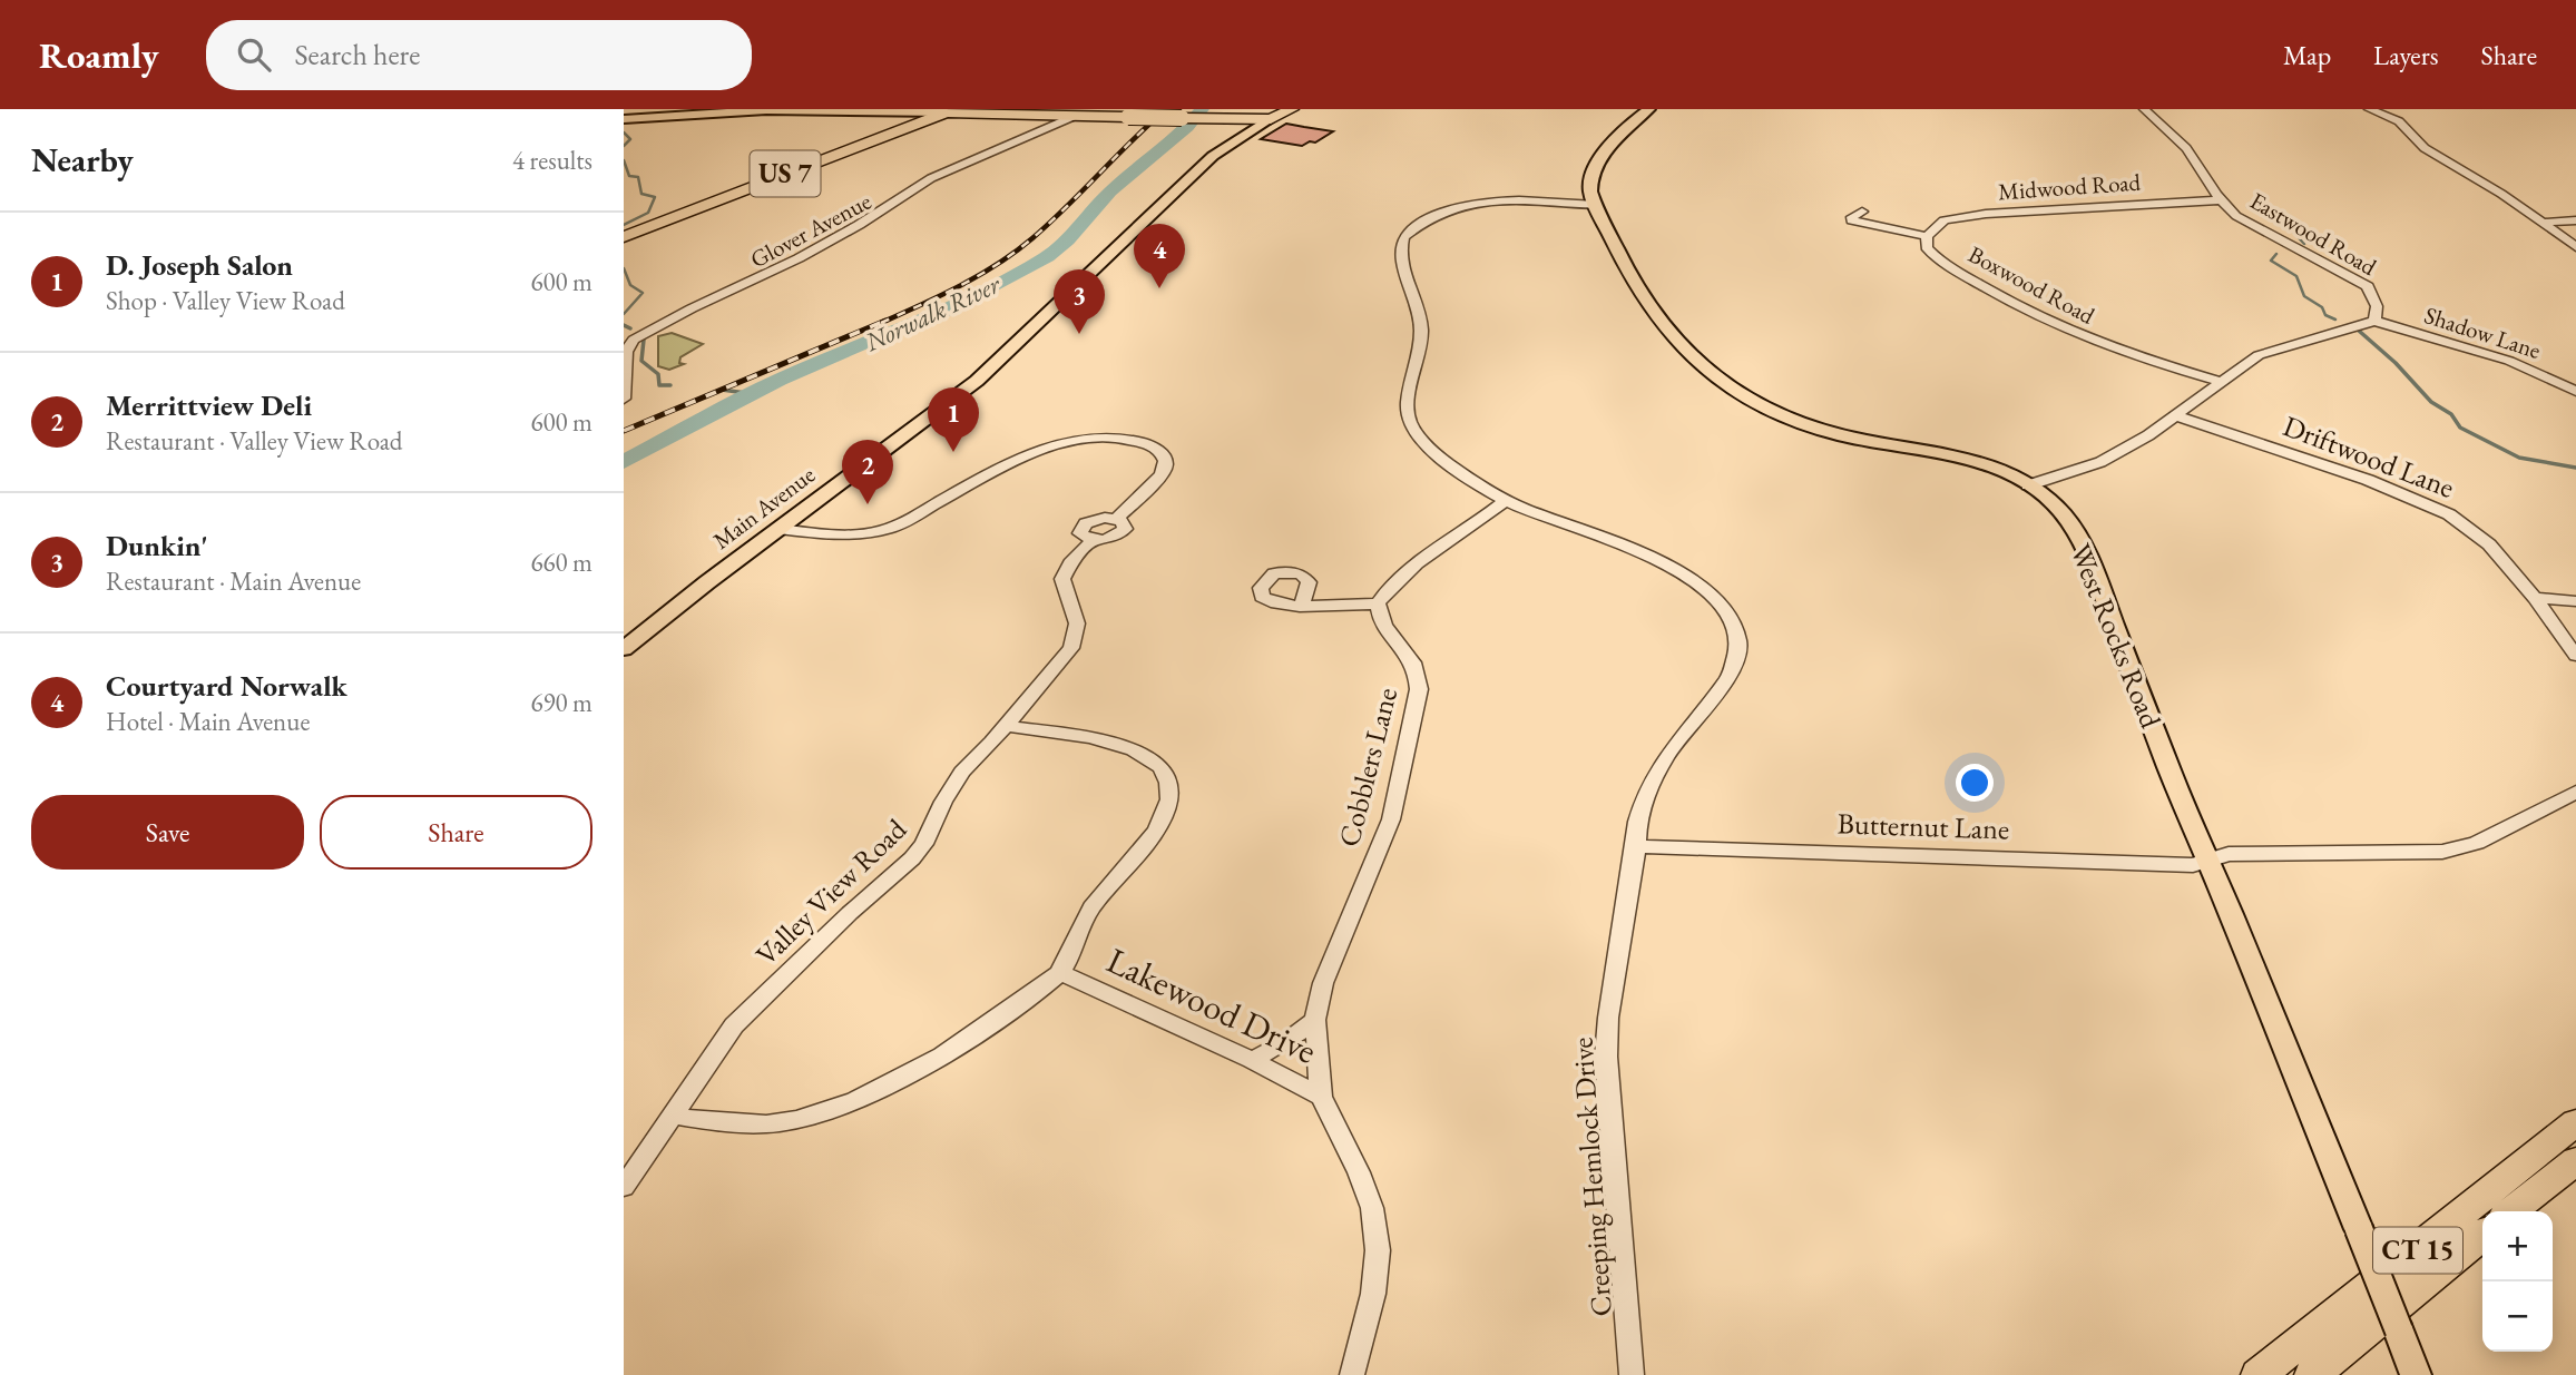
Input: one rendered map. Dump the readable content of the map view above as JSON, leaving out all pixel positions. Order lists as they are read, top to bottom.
{
  "streets": {
    "highway": ["US 7", "Main Avenue", "CT 15"],
    "main road": ["West Rocks Road"],
    "street": [
      "Midwood Road",
      "Glover Avenue",
      "Eastwood Road",
      "Boxwood Road",
      "Shadow Lane",
      "Driftwood Lane",
      "Cobblers Lane",
      "Butternut Lane",
      "Valley View Road",
      "Lakewood Drive",
      "Creeping Hemlock Drive"
    ]
  },
  "crossings": [
    ["US 7", "Glover Avenue"],
    ["US 7", "Main Avenue"],
    ["Midwood Road", "Eastwood Road"],
    ["Midwood Road", "Boxwood Road"],
    ["Eastwood Road", "Boxwood Road"],
    ["Eastwood Road", "Shadow Lane"],
    ["Eastwood Road", "Driftwood Lane"],
    ["Eastwood Road", "West Rocks Road"],
    ["Main Avenue", "Valley View Road"],
    ["West Rocks Road", "Butternut Lane"],
    ["West Rocks Road", "Creeping Hemlock Drive"],
    ["Cobblers Lane", "Lakewood Drive"],
    ["Butternut Lane", "Creeping Hemlock Drive"]
  ],
  "water": ["Norwalk River"],
  "page": {
    "header": "Roamly",
    "search": "Search here",
    "nav": ["Map", "Layers", "Share"],
    "heading": ["Nearby", "4 results"],
    "list": [
      {
        "mark": "1",
        "name": "D. Joseph Salon",
        "note": "Shop · Valley View Road",
        "value": "600 m"
      },
      {
        "mark": "2",
        "name": "Merrittview Deli",
        "note": "Restaurant · Valley View Road",
        "value": "600 m"
      },
      {
        "mark": "3",
        "name": "Dunkin'",
        "note": "Restaurant · Main Avenue",
        "value": "660 m"
      },
      {
        "mark": "4",
        "name": "Courtyard Norwalk",
        "note": "Hotel · Main Avenue",
        "value": "690 m"
      }
    ],
    "pins": [
      "4",
      "3",
      "1",
      "2"
    ],
    "buttons": ["Save", "Share"],
    "map_buttons": ["+", "−"]
  }
}
